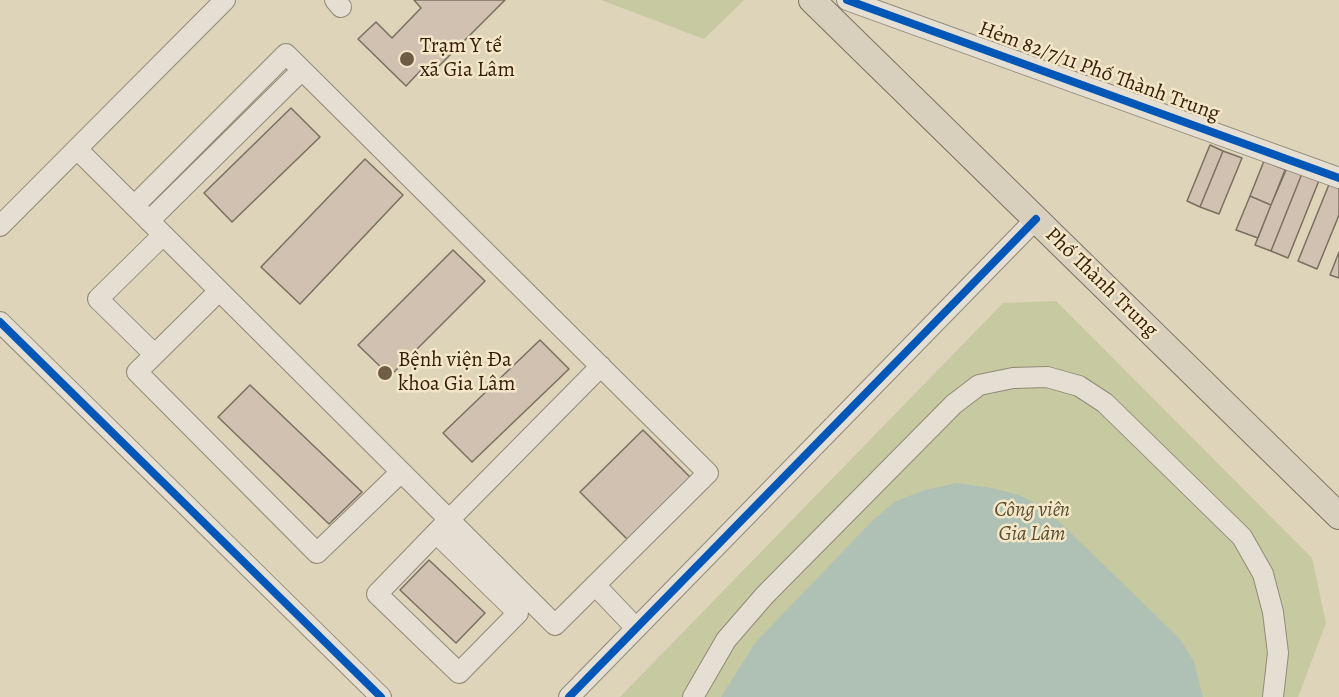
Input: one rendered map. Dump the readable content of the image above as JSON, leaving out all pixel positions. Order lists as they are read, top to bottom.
{
  "streets": {
    "main road": ["Phố Thành Trung"],
    "street": ["Hẻm 82/7/11 Phố Thành Trung"]
  },
  "parks": ["Công viên Gia Lâm"],
  "places": ["Trạm Y tế xã Gia Lâm", "Bệnh viện Đa khoa Gia Lâm"]
}
